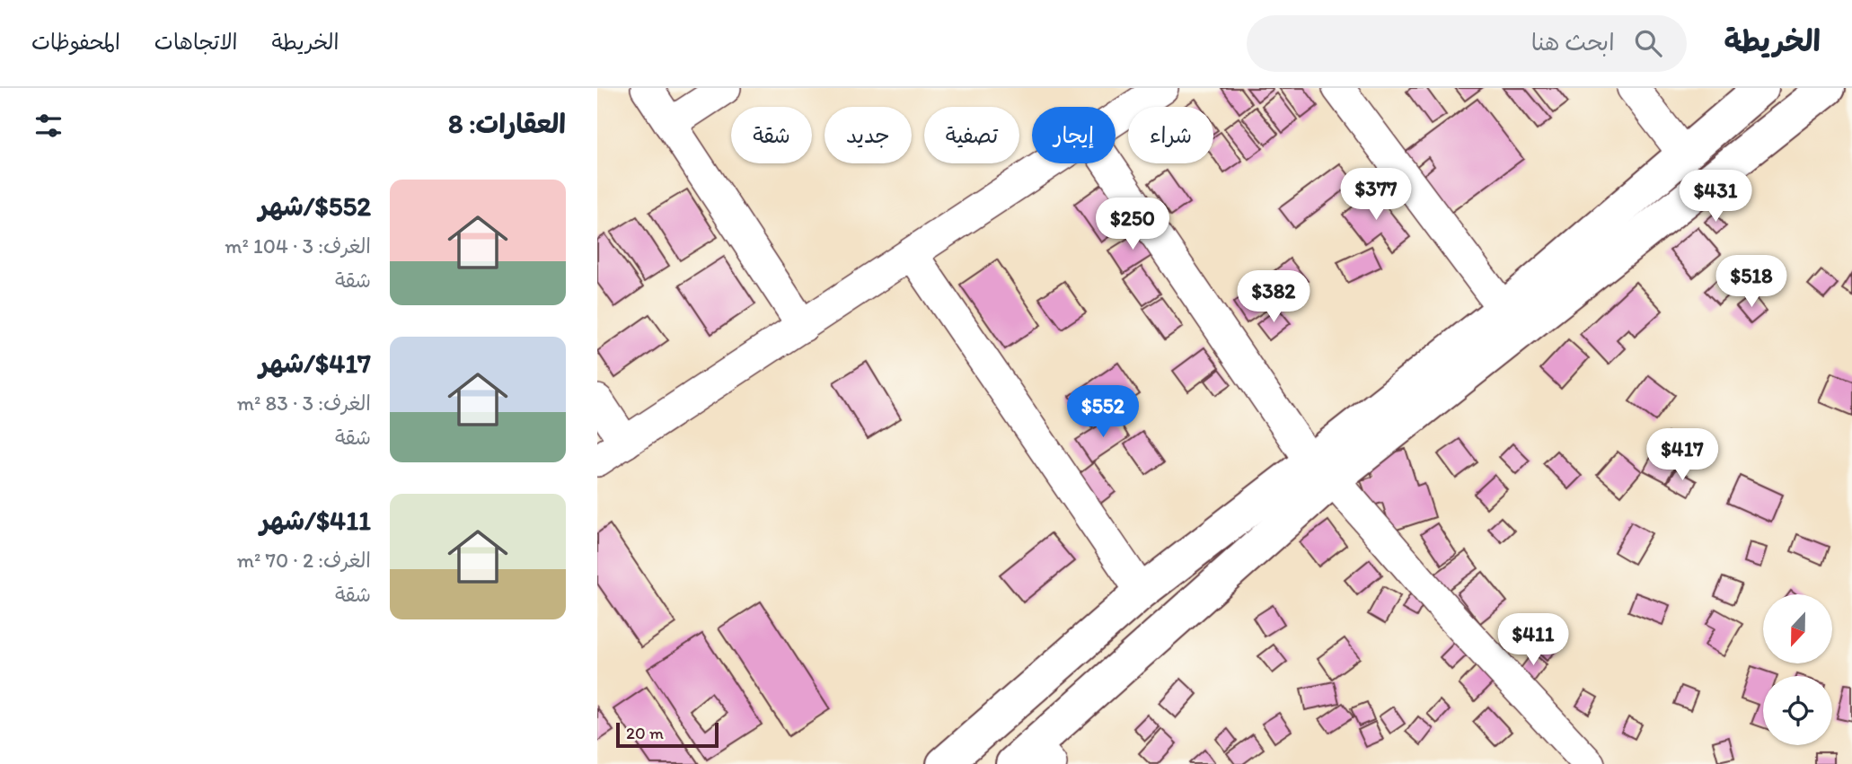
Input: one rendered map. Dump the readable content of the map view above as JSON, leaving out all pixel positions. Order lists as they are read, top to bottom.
{
  "scale_bar": "20 m",
  "north": "bottom",
  "page": {
    "header": "الخريطة",
    "search": "ابحث هنا",
    "nav": ["الخريطة", "الاتجاهات", "المحفوظات"],
    "heading": "العقارات: 8",
    "chip": [
      "شراء",
      "إيجار",
      "تصفية",
      "جديد",
      "شقة"
    ],
    "list": [
      {
        "name": "$552/شهر",
        "note": "الغرف: 3 · 104 m² · شقة"
      },
      {
        "name": "$417/شهر",
        "note": "الغرف: 3 · 83 m² · شقة"
      },
      {
        "name": "$411/شهر",
        "note": "الغرف: 2 · 70 m² · شقة"
      }
    ],
    "price": [
      "$377",
      "$431",
      "$250",
      "$518",
      "$382",
      "$552",
      "$417",
      "$411"
    ],
    "scale": "20 m"
  }
}
